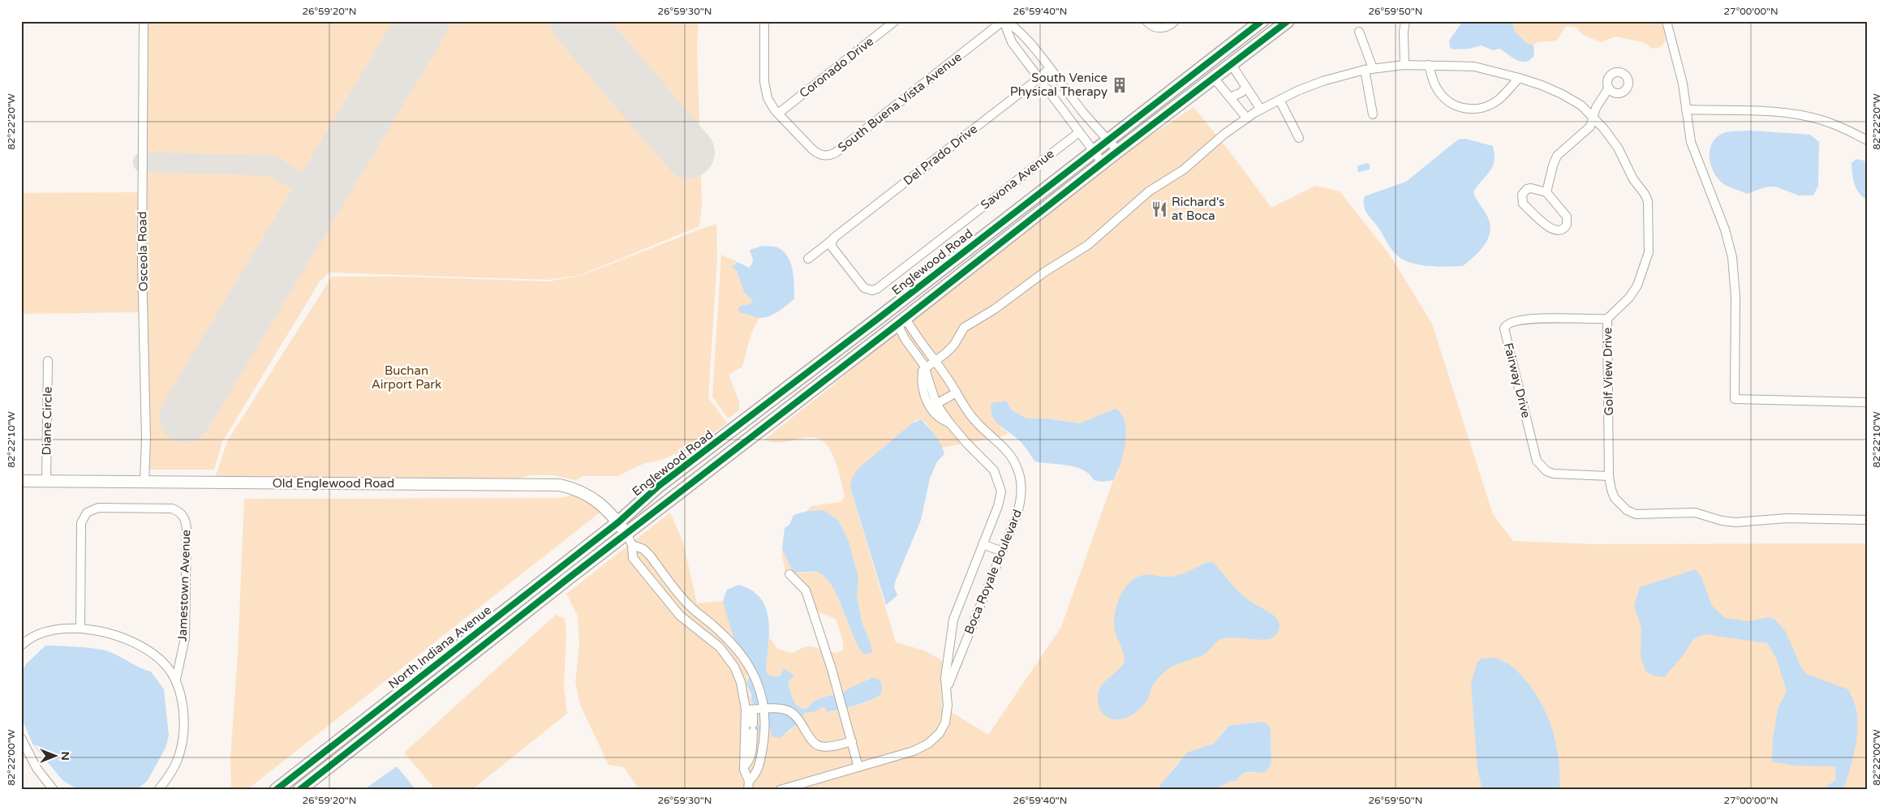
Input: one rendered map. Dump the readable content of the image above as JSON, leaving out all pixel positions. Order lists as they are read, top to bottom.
{
  "streets": {
    "main road": ["Englewood Road", "North Indiana Avenue"],
    "street": [
      "Coronado Drive",
      "South Buena Vista Avenue",
      "Del Prado Drive",
      "Savona Avenue",
      "Osceola Road",
      "Golf View Drive",
      "Fairway Drive",
      "Diane Circle",
      "Old Englewood Road",
      "Boca Royale Boulevard",
      "Jamestown Avenue"
    ]
  },
  "crossings": [
    ["Coronado Drive", "South Buena Vista Avenue"],
    ["Del Prado Drive", "Savona Avenue"],
    ["Osceola Road", "Old Englewood Road"],
    ["Englewood Road", "Old Englewood Road"],
    ["Englewood Road", "North Indiana Avenue"],
    ["Golf View Drive", "Fairway Drive"],
    ["Golf View Drive", "Boca Royale Boulevard"],
    ["Diane Circle", "Old Englewood Road"],
    ["Old Englewood Road", "North Indiana Avenue"]
  ],
  "parks": ["Buchan Airport Park"],
  "places": {
    "building": ["South Venice Physical Therapy"],
    "restaurant": ["Richard's at Boca"]
  },
  "north": "right",
  "coordinates": [
    "26°59'20\"N",
    "26°59'30\"N",
    "26°59'40\"N",
    "26°59'50\"N",
    "27°00'00\"N",
    "82°22'20\"W",
    "82°22'10\"W",
    "82°22'00\"W"
  ]
}
